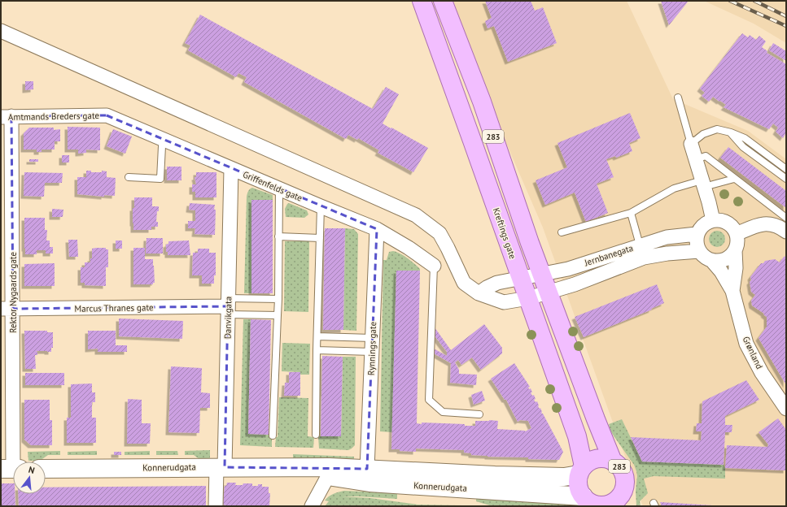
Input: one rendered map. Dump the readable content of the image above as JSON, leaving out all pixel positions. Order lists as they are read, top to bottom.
{
  "streets": {
    "main road": ["283", "Kreftings gate", "Konnerudgata"],
    "street": [
      "Amtmands Breders gate",
      "Griffenfelds gate",
      "Jernbanegata",
      "Rektor Nygaards gate",
      "Marcus Thranes gate",
      "Danvikgata",
      "Rynnings gate",
      "Grønland"
    ]
  },
  "crossings": [
    ["Amtmands Breders gate", "Griffenfelds gate"],
    ["Amtmands Breders gate", "Rektor Nygaards gate"],
    ["283", "Kreftings gate"],
    ["283", "Jernbanegata"],
    ["283", "Konnerudgata"],
    ["Griffenfelds gate", "Danvikgata"],
    ["Griffenfelds gate", "Rynnings gate"],
    ["Kreftings gate", "Jernbanegata"],
    ["Kreftings gate", "Konnerudgata"],
    ["Jernbanegata", "Grønland"],
    ["Rektor Nygaards gate", "Marcus Thranes gate"],
    ["Marcus Thranes gate", "Danvikgata"],
    ["Danvikgata", "Konnerudgata"],
    ["Rynnings gate", "Konnerudgata"]
  ],
  "north": "top"
}
